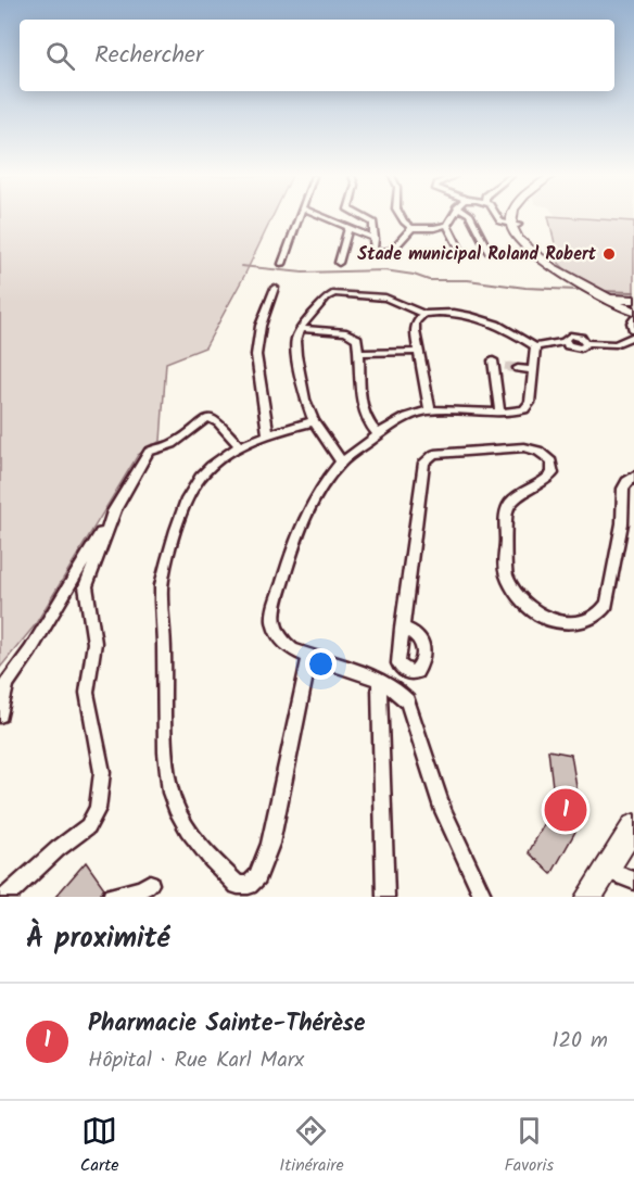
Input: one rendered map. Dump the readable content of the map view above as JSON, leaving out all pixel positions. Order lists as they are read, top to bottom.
{
  "places": ["Stade municipal Roland Robert"],
  "page": {
    "search": "Rechercher",
    "pins": "1",
    "heading": "À proximité",
    "list": [
      {
        "mark": "1",
        "name": "Pharmacie Sainte-Thérèse",
        "note": "Hôpital · Rue Karl Marx",
        "value": "120 m"
      }
    ],
    "nav": ["Carte", "Itinéraire", "Favoris"]
  }
}
